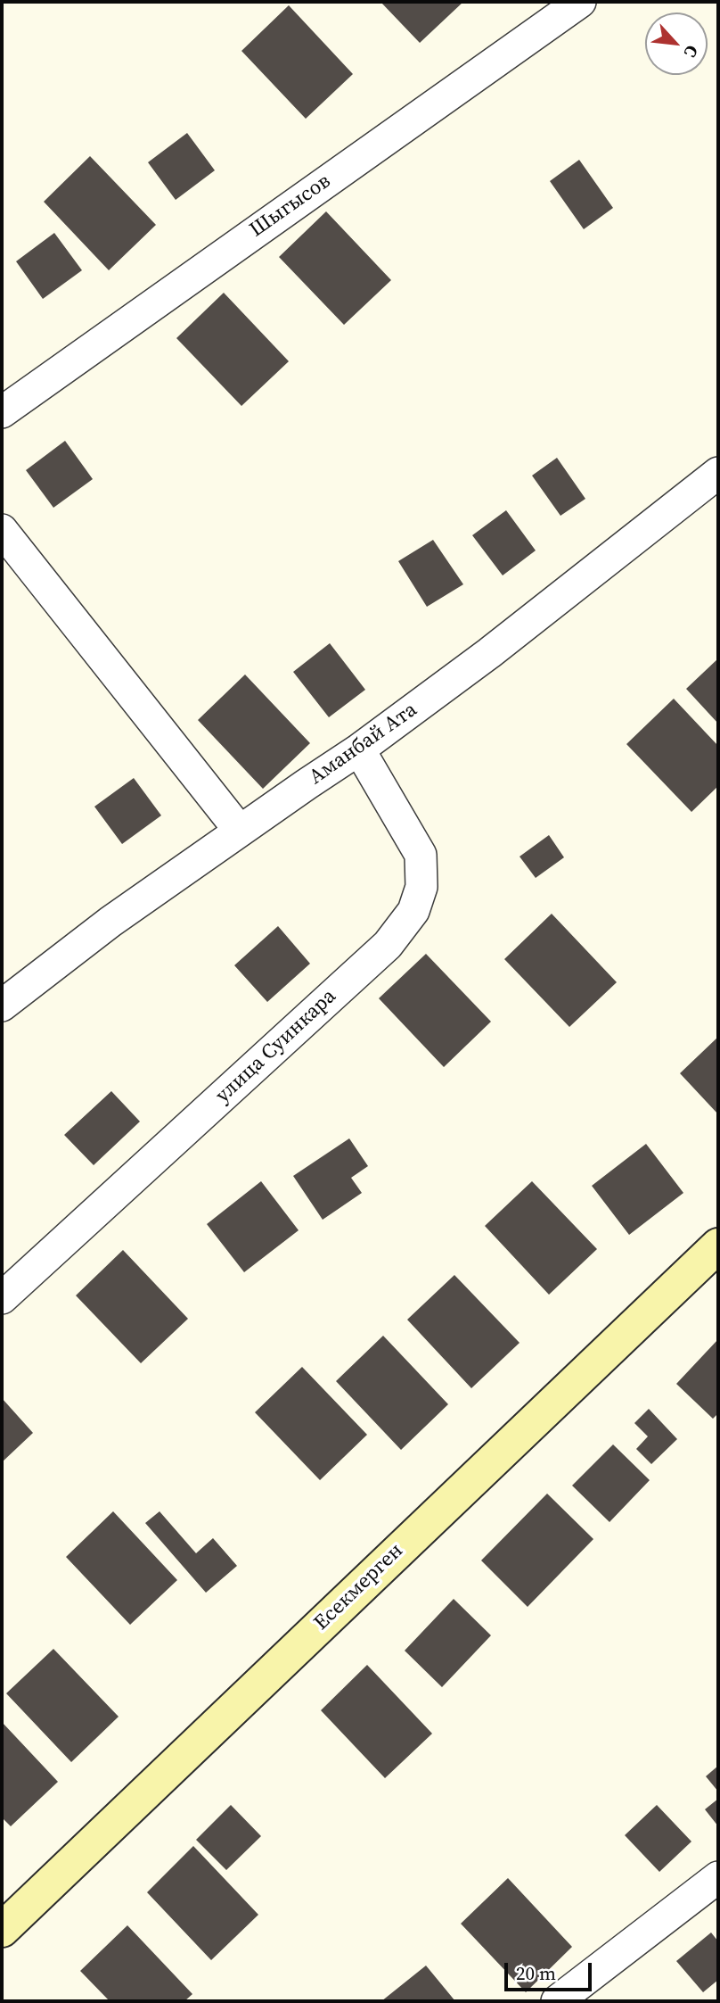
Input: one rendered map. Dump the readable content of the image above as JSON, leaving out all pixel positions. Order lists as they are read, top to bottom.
{
  "streets": {
    "street": [
      "Шыгысов",
      "Аманбай Ата",
      "улица Суинкара",
      "Eсекмерген"
    ]
  },
  "crossings": [
    ["Аманбай Ата", "улица Суинкара"]
  ],
  "scale_bar": "20 m",
  "north": "bottom right"
}
